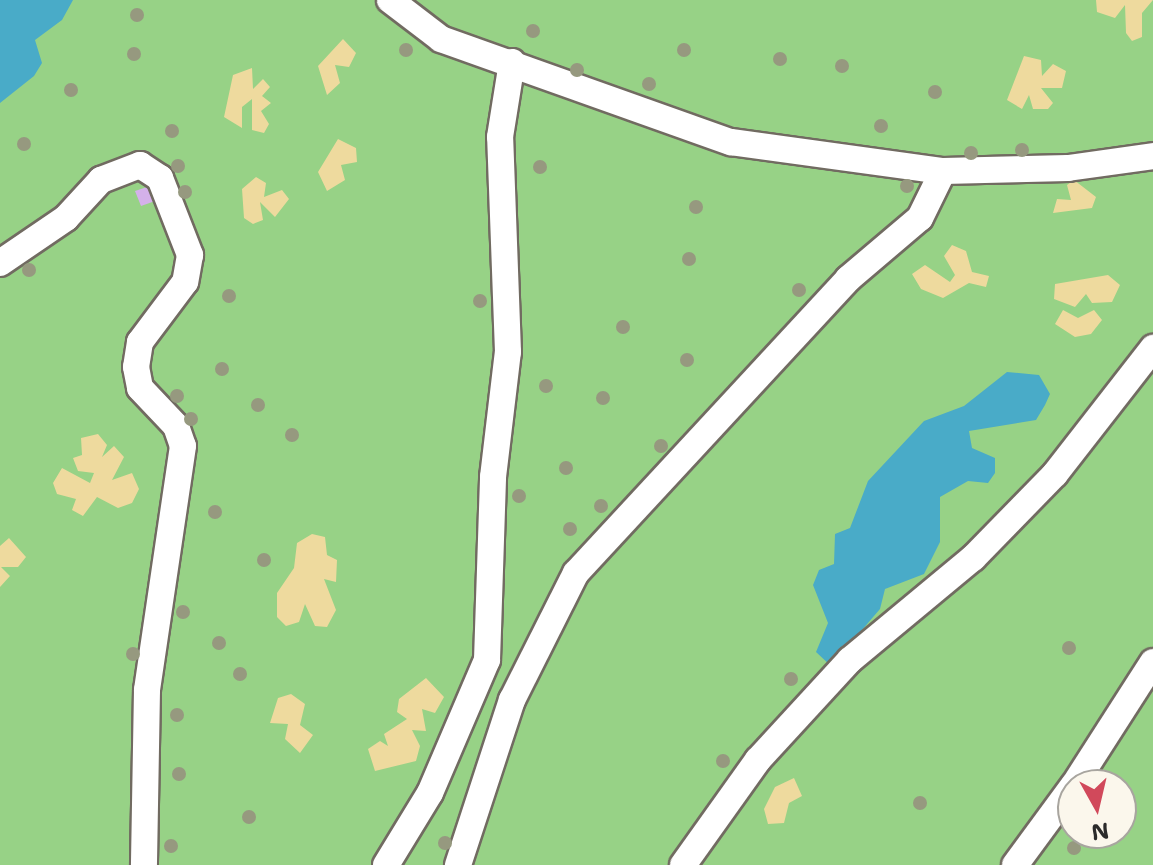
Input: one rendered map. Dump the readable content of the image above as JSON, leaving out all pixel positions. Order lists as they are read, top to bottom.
{
  "north": "bottom"
}
